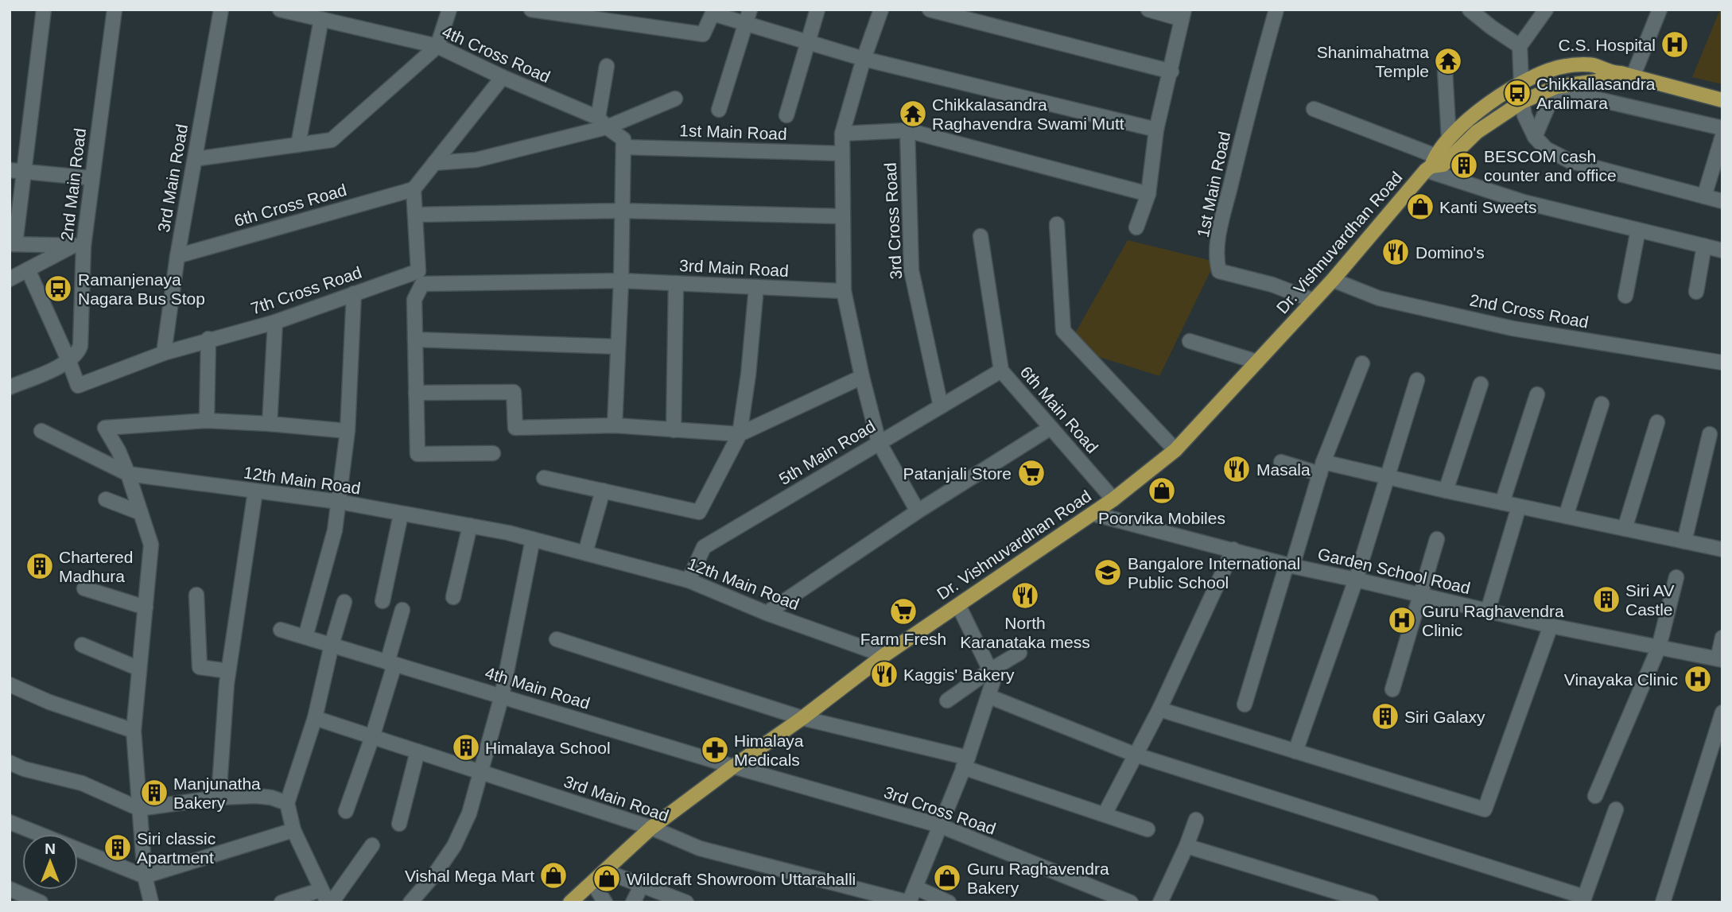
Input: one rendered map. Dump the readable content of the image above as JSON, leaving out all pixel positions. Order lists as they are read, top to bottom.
{
  "streets": {
    "main road": ["Dr. Vishnuvardhan Road"],
    "street": [
      "4th Cross Road",
      "1st Main Road",
      "3rd Main Road",
      "2nd Main Road",
      "6th Cross Road",
      "3rd Cross Road",
      "7th Cross Road",
      "2nd Cross Road",
      "6th Main Road",
      "5th Main Road",
      "12th Main Road",
      "Garden School Road",
      "4th Main Road"
    ]
  },
  "crossings": [
    ["4th Cross Road", "1st Main Road"],
    ["1st Main Road", "Dr. Vishnuvardhan Road"],
    ["3rd Main Road", "6th Cross Road"],
    ["3rd Main Road", "Dr. Vishnuvardhan Road"],
    ["3rd Main Road", "7th Cross Road"],
    ["2nd Main Road", "7th Cross Road"],
    ["6th Cross Road", "7th Cross Road"],
    ["3rd Cross Road", "Dr. Vishnuvardhan Road"],
    ["3rd Cross Road", "5th Main Road"],
    ["3rd Cross Road", "4th Main Road"],
    ["Dr. Vishnuvardhan Road", "2nd Cross Road"],
    ["Dr. Vishnuvardhan Road", "6th Main Road"],
    ["Dr. Vishnuvardhan Road", "12th Main Road"],
    ["Dr. Vishnuvardhan Road", "Garden School Road"],
    ["Dr. Vishnuvardhan Road", "4th Main Road"],
    ["6th Main Road", "5th Main Road"],
    ["5th Main Road", "12th Main Road"]
  ],
  "places": {
    "hospital": ["C.S. Hospital", "Guru Raghavendra Clinic", "Vinayaka Clinic"],
    "temple": ["Shanimahatma Temple", "Chikkalasandra Raghavendra Swami Mutt"],
    "bus stop": ["Chikkallasandra Aralimara", "Ramanjenaya Nagara Bus Stop"],
    "building": [
      "BESCOM cash counter and office",
      "Chartered Madhura",
      "Siri AV Castle",
      "Siri Galaxy",
      "Himalaya School",
      "Manjunatha Bakery",
      "Siri classic Apartment"
    ],
    "shop": [
      "Kanti Sweets",
      "Poorvika Mobiles",
      "Vishal Mega Mart",
      "Guru Raghavendra Bakery",
      "Wildcraft Showroom Uttarahalli"
    ],
    "restaurant": [
      "Domino's",
      "Masala",
      "North Karanataka mess",
      "Kaggis' Bakery"
    ],
    "supermarket": ["Patanjali Store", "Farm Fresh"],
    "school or university": ["Bangalore International Public School"],
    "pharmacy": ["Himalaya Medicals"]
  },
  "north": "top"
}
